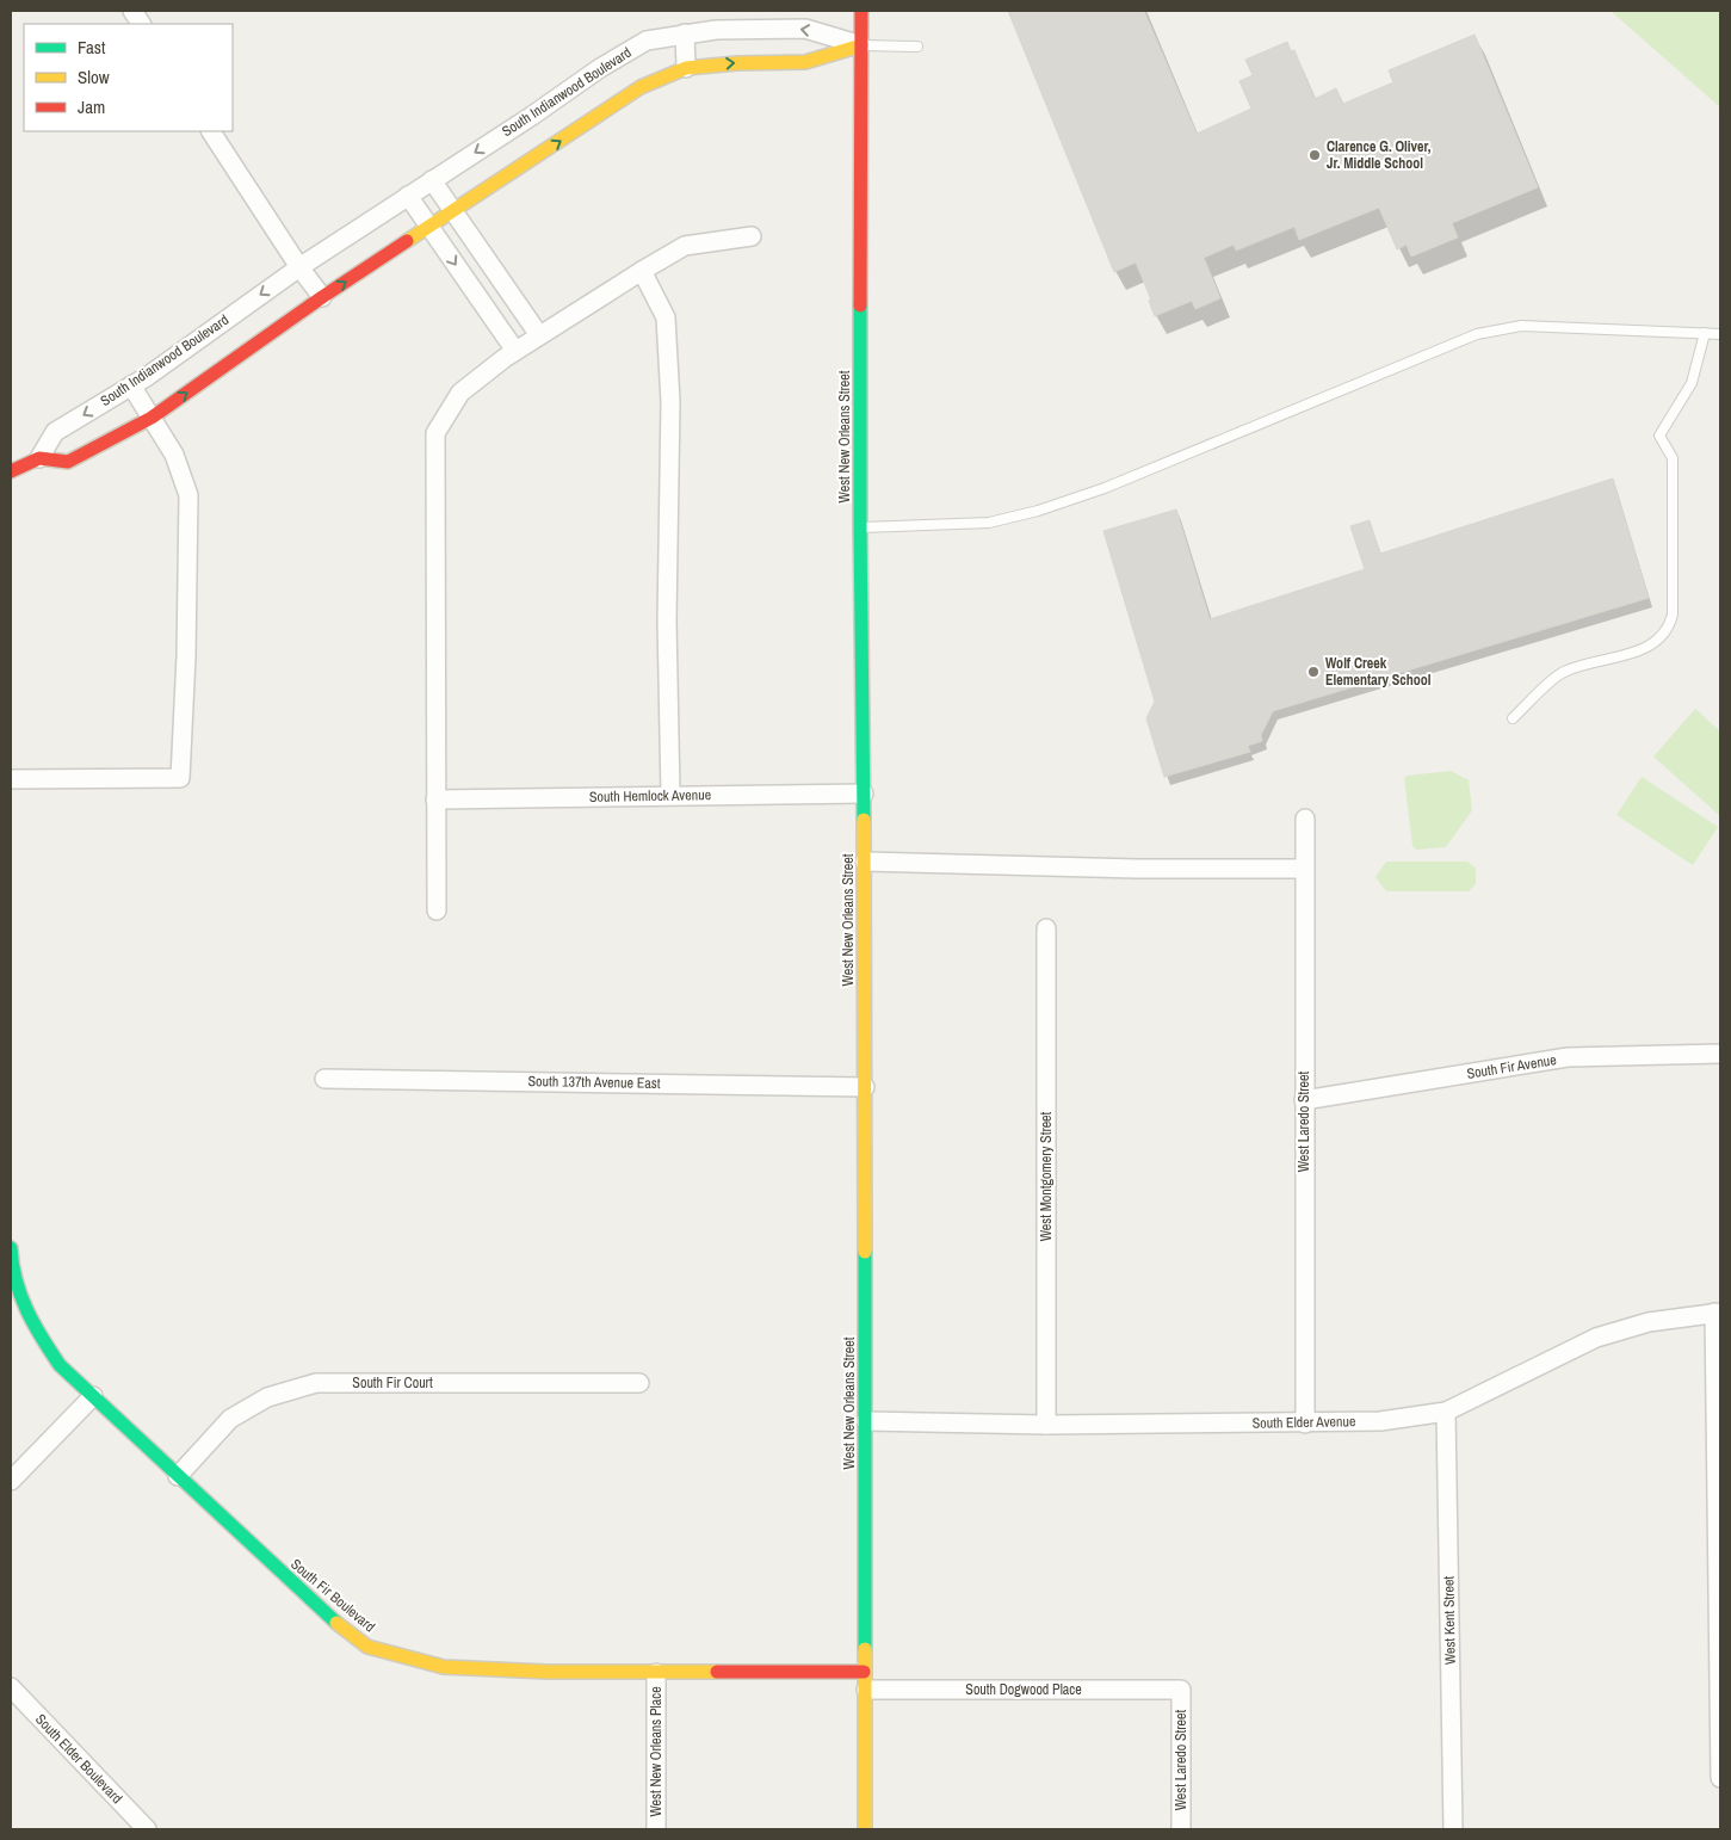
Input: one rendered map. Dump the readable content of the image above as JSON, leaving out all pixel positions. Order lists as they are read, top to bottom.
{
  "streets": {
    "street": [
      "South Indianwood Boulevard",
      "West New Orleans Street",
      "South Hemlock Avenue",
      "South Fir Avenue",
      "South 137th Avenue East",
      "West Laredo Street",
      "West Montgomery Street",
      "South Fir Court",
      "South Elder Avenue",
      "South Fir Boulevard",
      "West Kent Street",
      "South Dogwood Place",
      "West New Orleans Place",
      "South Elder Boulevard"
    ]
  },
  "crossings": [
    ["South Indianwood Boulevard", "West New Orleans Street"],
    ["West New Orleans Street", "South Hemlock Avenue"],
    ["West New Orleans Street", "South 137th Avenue East"],
    ["West New Orleans Street", "South Elder Avenue"],
    ["West New Orleans Street", "South Fir Boulevard"],
    ["West New Orleans Street", "South Dogwood Place"],
    ["South Fir Avenue", "West Laredo Street"],
    ["West Laredo Street", "South Elder Avenue"],
    ["West Laredo Street", "South Dogwood Place"],
    ["West Montgomery Street", "South Elder Avenue"],
    ["South Fir Court", "South Fir Boulevard"],
    ["South Elder Avenue", "West Kent Street"],
    ["South Fir Boulevard", "West New Orleans Place"]
  ],
  "places": ["Clarence G. Oliver, Jr. Middle School", "Wolf Creek Elementary School"],
  "legend": ["Fast", "Slow", "Jam"]
}
